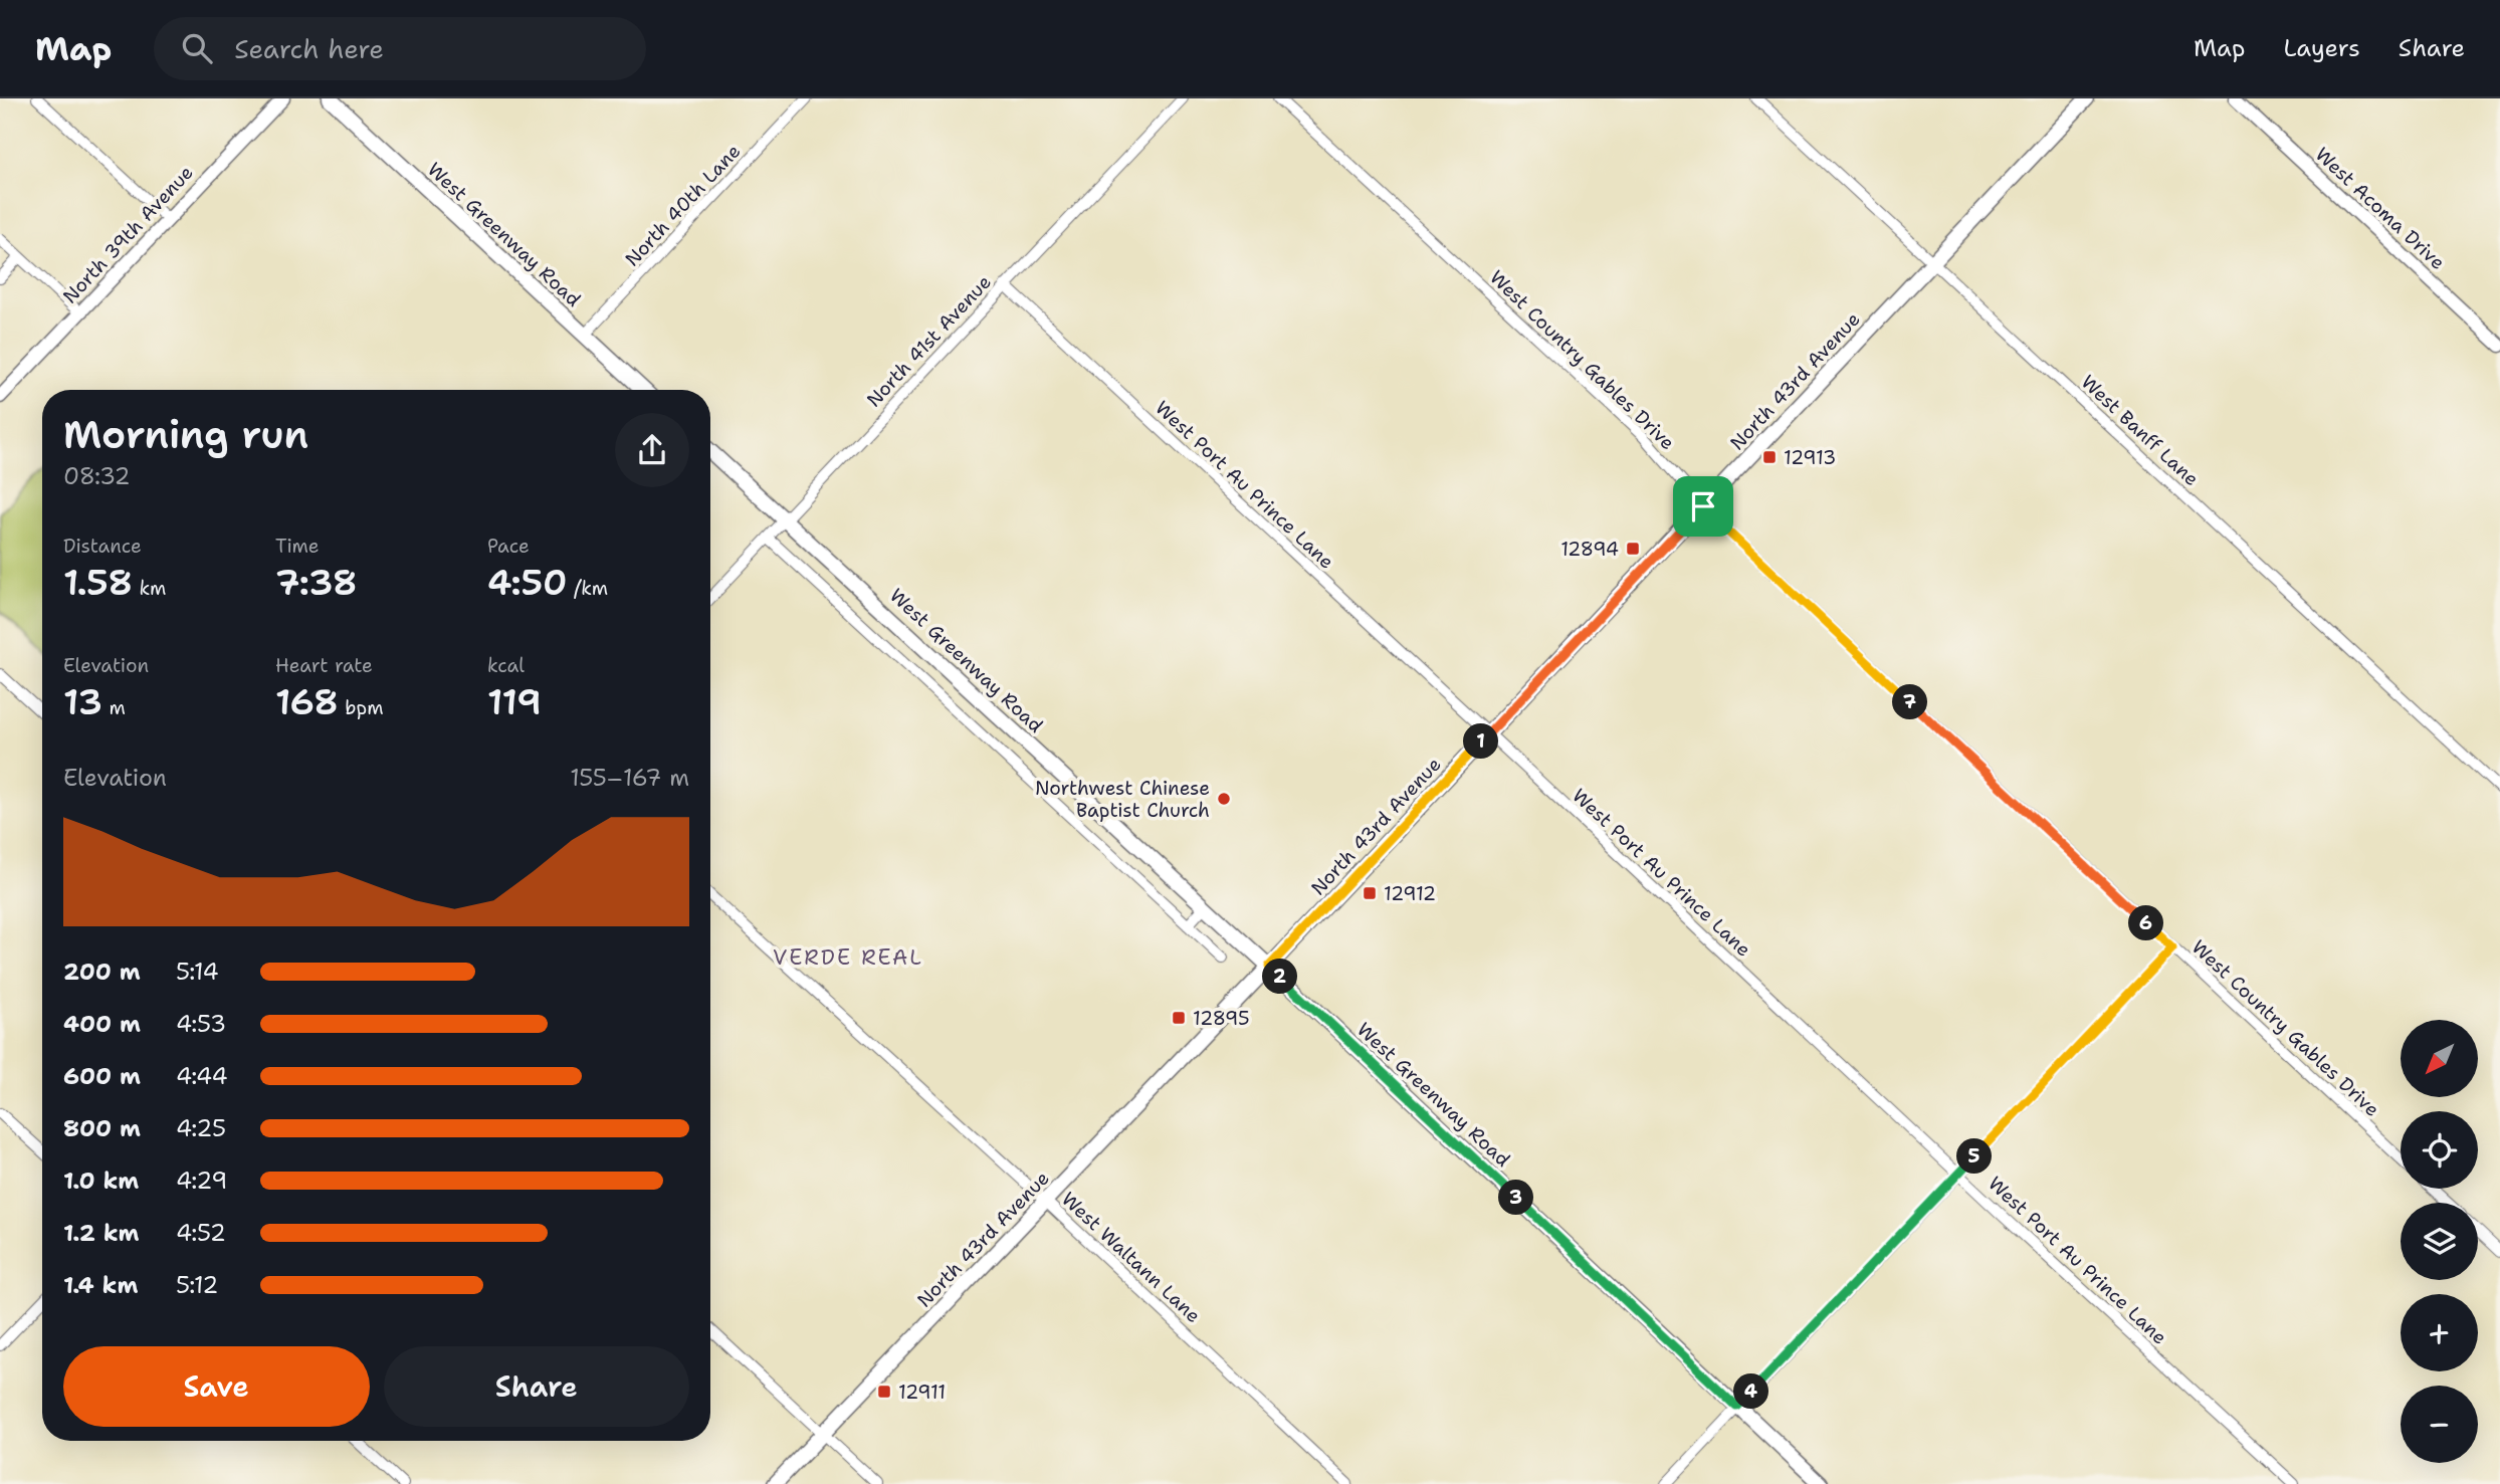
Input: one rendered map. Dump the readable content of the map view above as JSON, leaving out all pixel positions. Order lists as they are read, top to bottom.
{
  "streets": {
    "main road": ["West Greenway Road", "North 43rd Avenue"],
    "street": [
      "North 40th Lane",
      "West Acoma Drive",
      "North 39th Avenue",
      "North 41st Avenue",
      "West Country Gables Drive",
      "West Banff Lane",
      "West Port Au Prince Lane",
      "West Waltann Lane"
    ]
  },
  "crossings": [
    ["North 40th Lane", "West Greenway Road"],
    ["West Greenway Road", "North 41st Avenue"],
    ["West Greenway Road", "North 43rd Avenue"],
    ["North 41st Avenue", "West Port Au Prince Lane"],
    ["West Country Gables Drive", "North 43rd Avenue"],
    ["North 43rd Avenue", "West Banff Lane"],
    ["North 43rd Avenue", "West Port Au Prince Lane"],
    ["North 43rd Avenue", "West Waltann Lane"]
  ],
  "districts": ["VERDE REAL"],
  "places": {
    "transit": [
      "12913",
      "12894",
      "12912",
      "12895",
      "12911"
    ],
    "other": ["Northwest Chinese Baptist Church"]
  },
  "north": "bottom left",
  "page": {
    "header": "Map",
    "search": "Search here",
    "nav": ["Map", "Layers", "Share"],
    "heading": ["Morning run", "08:32"],
    "stats": [
      ["Distance", "1.58 km"],
      ["Time", "7:38"],
      ["Pace", "4:50 /km"],
      ["Elevation", "13 m"],
      ["Heart rate", "168 bpm"],
      ["kcal", "119"]
    ],
    "pins": [
      "7",
      "1",
      "6",
      "2",
      "5",
      "3",
      "4"
    ],
    "chart": ["Elevation", "155–167 m"],
    "list": [
      {
        "name": "200 m",
        "note": "5:14"
      },
      {
        "name": "400 m",
        "note": "4:53"
      },
      {
        "name": "600 m",
        "note": "4:44"
      },
      {
        "name": "800 m",
        "note": "4:25"
      },
      {
        "name": "1.0 km",
        "note": "4:29"
      },
      {
        "name": "1.2 km",
        "note": "4:52"
      },
      {
        "name": "1.4 km",
        "note": "5:12"
      }
    ],
    "map_buttons": ["+", "−"],
    "buttons": ["Save", "Share"]
  }
}
